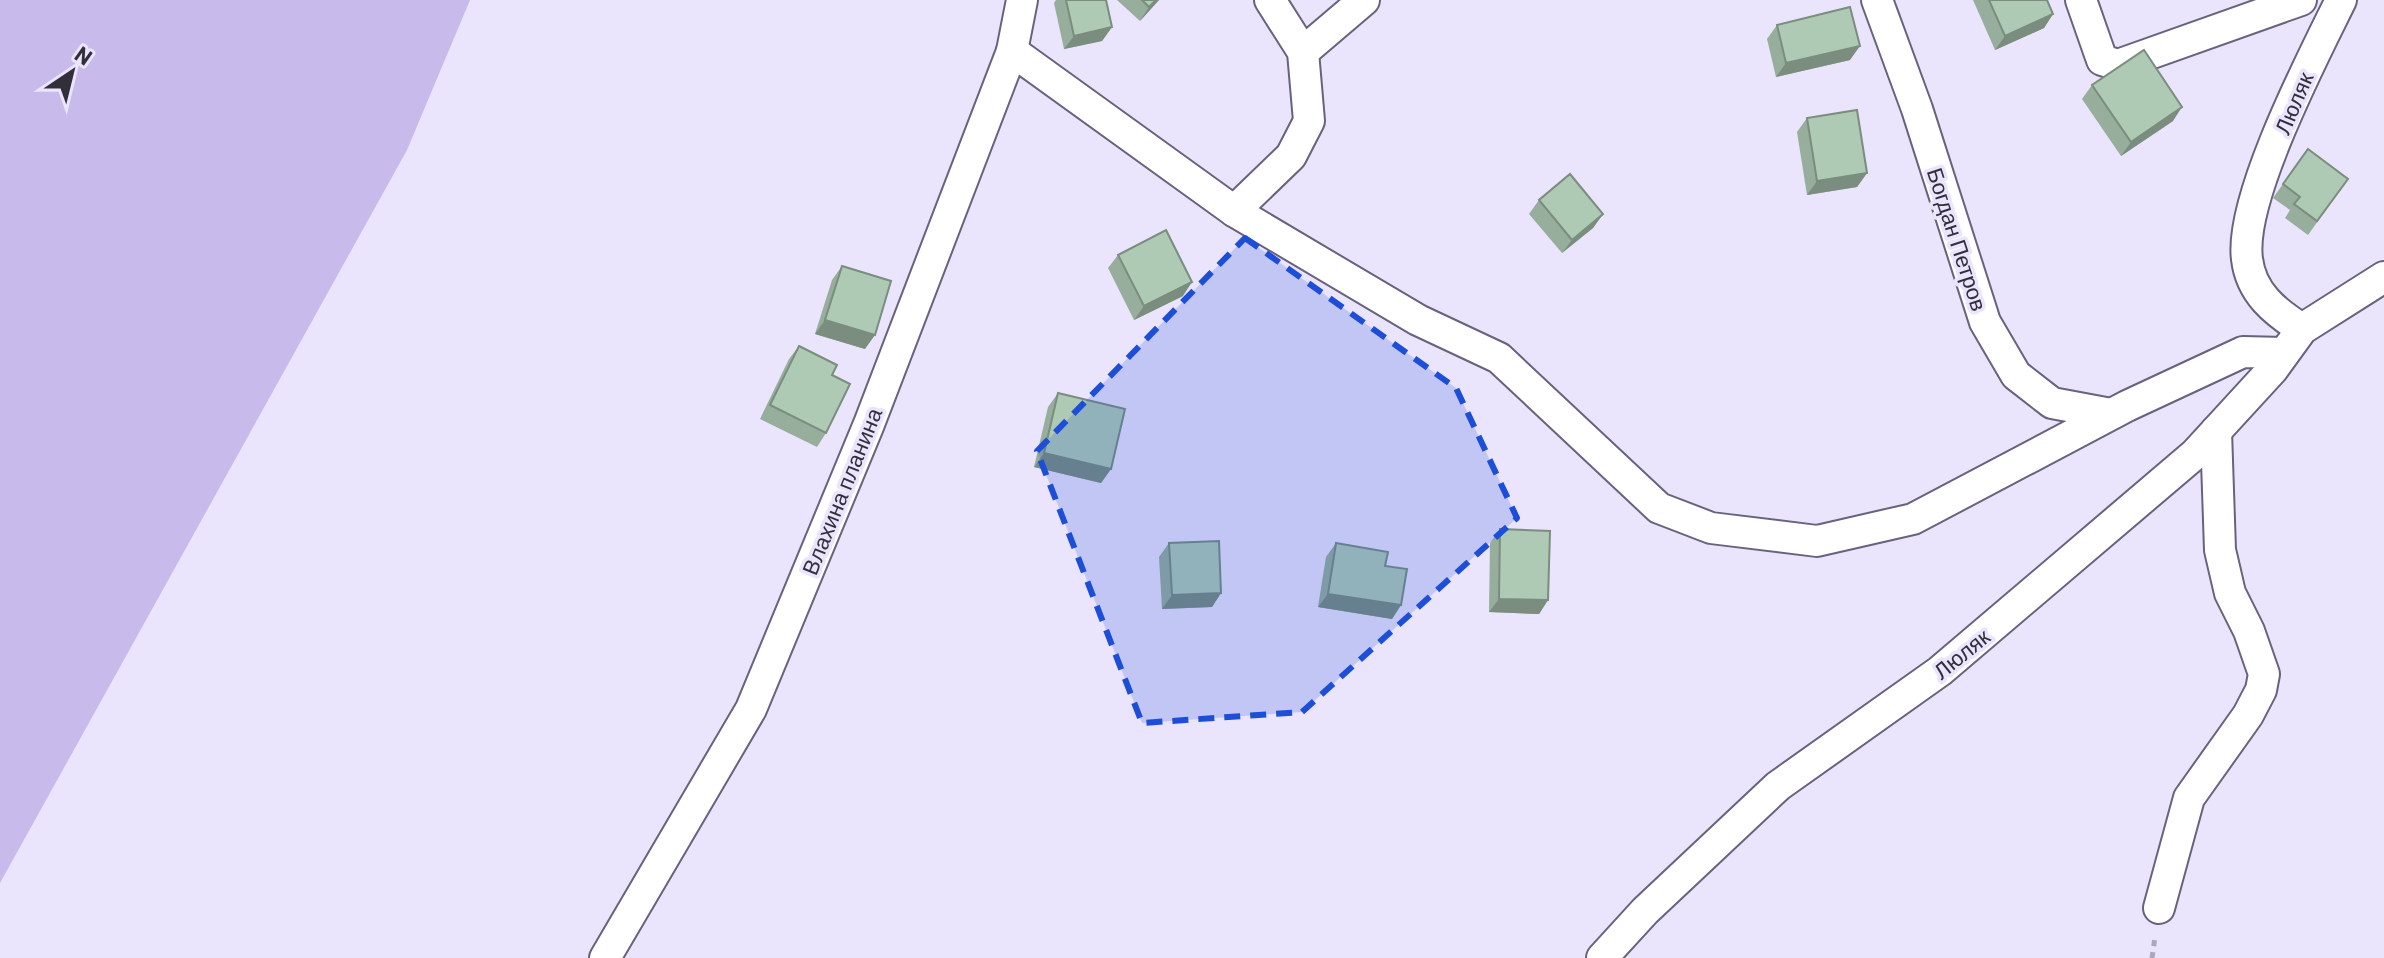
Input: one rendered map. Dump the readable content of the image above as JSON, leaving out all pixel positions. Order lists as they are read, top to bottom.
{
  "streets": {
    "street": ["Люляк", "Богдан Петров", "Влахина планина"]
  },
  "north": "top right"
}
